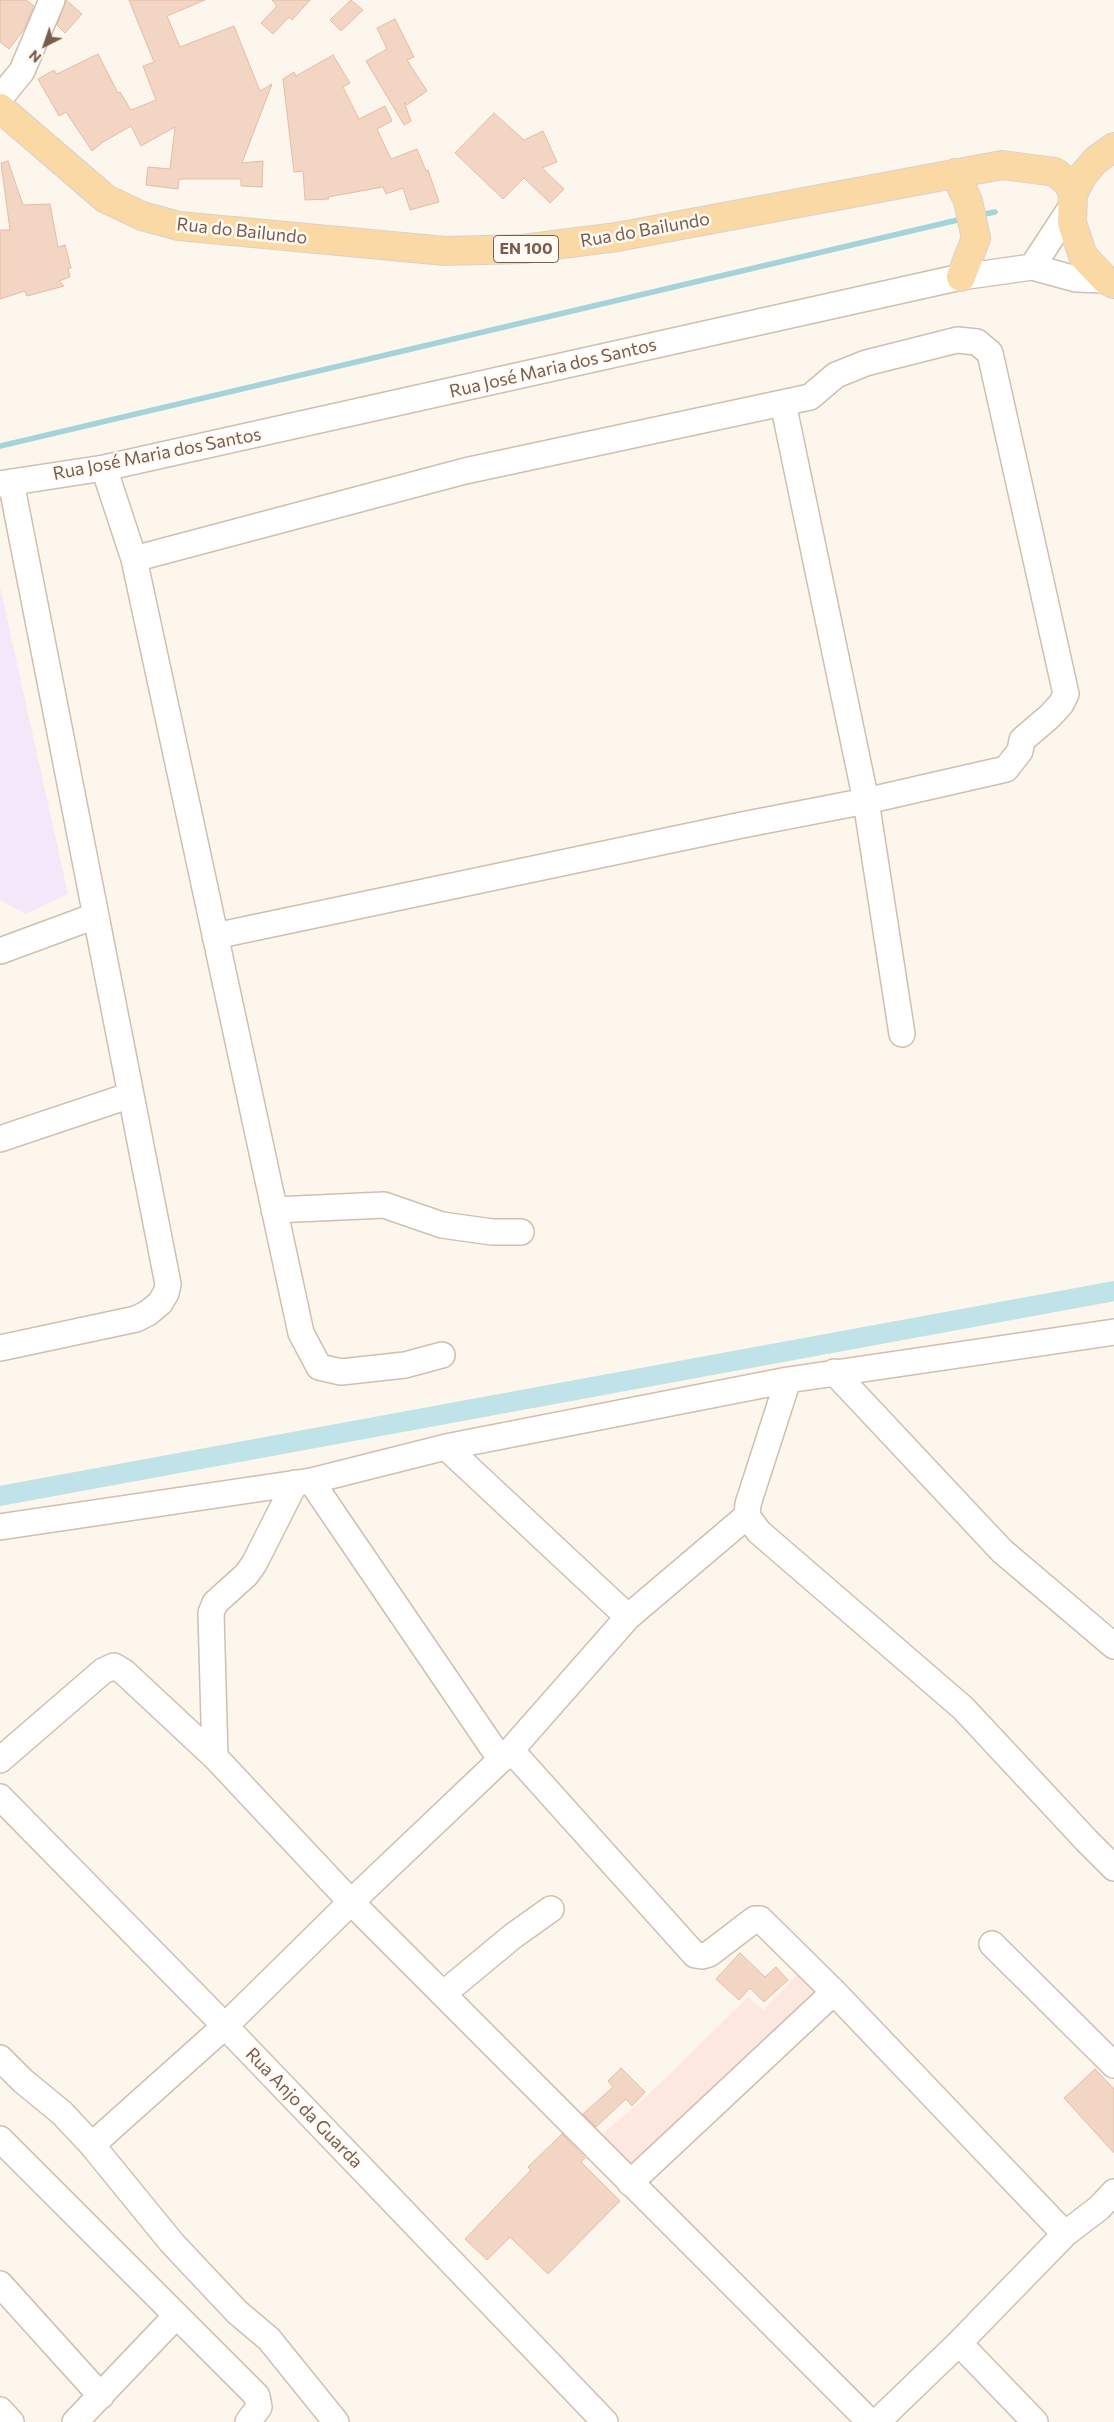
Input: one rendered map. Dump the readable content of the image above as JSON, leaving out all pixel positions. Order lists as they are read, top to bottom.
{
  "streets": {
    "main road": ["Rua do Bailundo", "EN 100"],
    "street": ["Rua José Maria dos Santos", "Rua Anjo da Guarda"]
  },
  "north": "bottom left"
}
